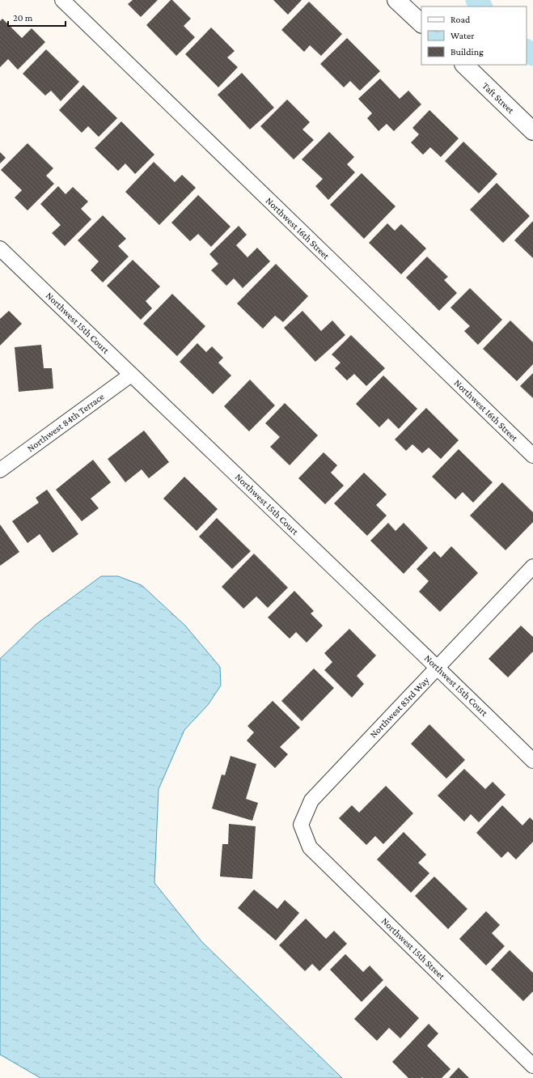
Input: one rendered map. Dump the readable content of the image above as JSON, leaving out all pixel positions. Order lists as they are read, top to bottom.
{
  "streets": {
    "street": [
      "Taft Street",
      "Northwest 16th Street",
      "Northwest 15th Court",
      "Northwest 84th Terrace",
      "Northwest 83rd Way",
      "Northwest 15th Street"
    ]
  },
  "crossings": [
    ["Northwest 15th Court", "Northwest 84th Terrace"],
    ["Northwest 15th Court", "Northwest 83rd Way"],
    ["Northwest 83rd Way", "Northwest 15th Street"]
  ],
  "legend": ["Road", "Water", "Building"],
  "scale_bar": "20 m"
}
